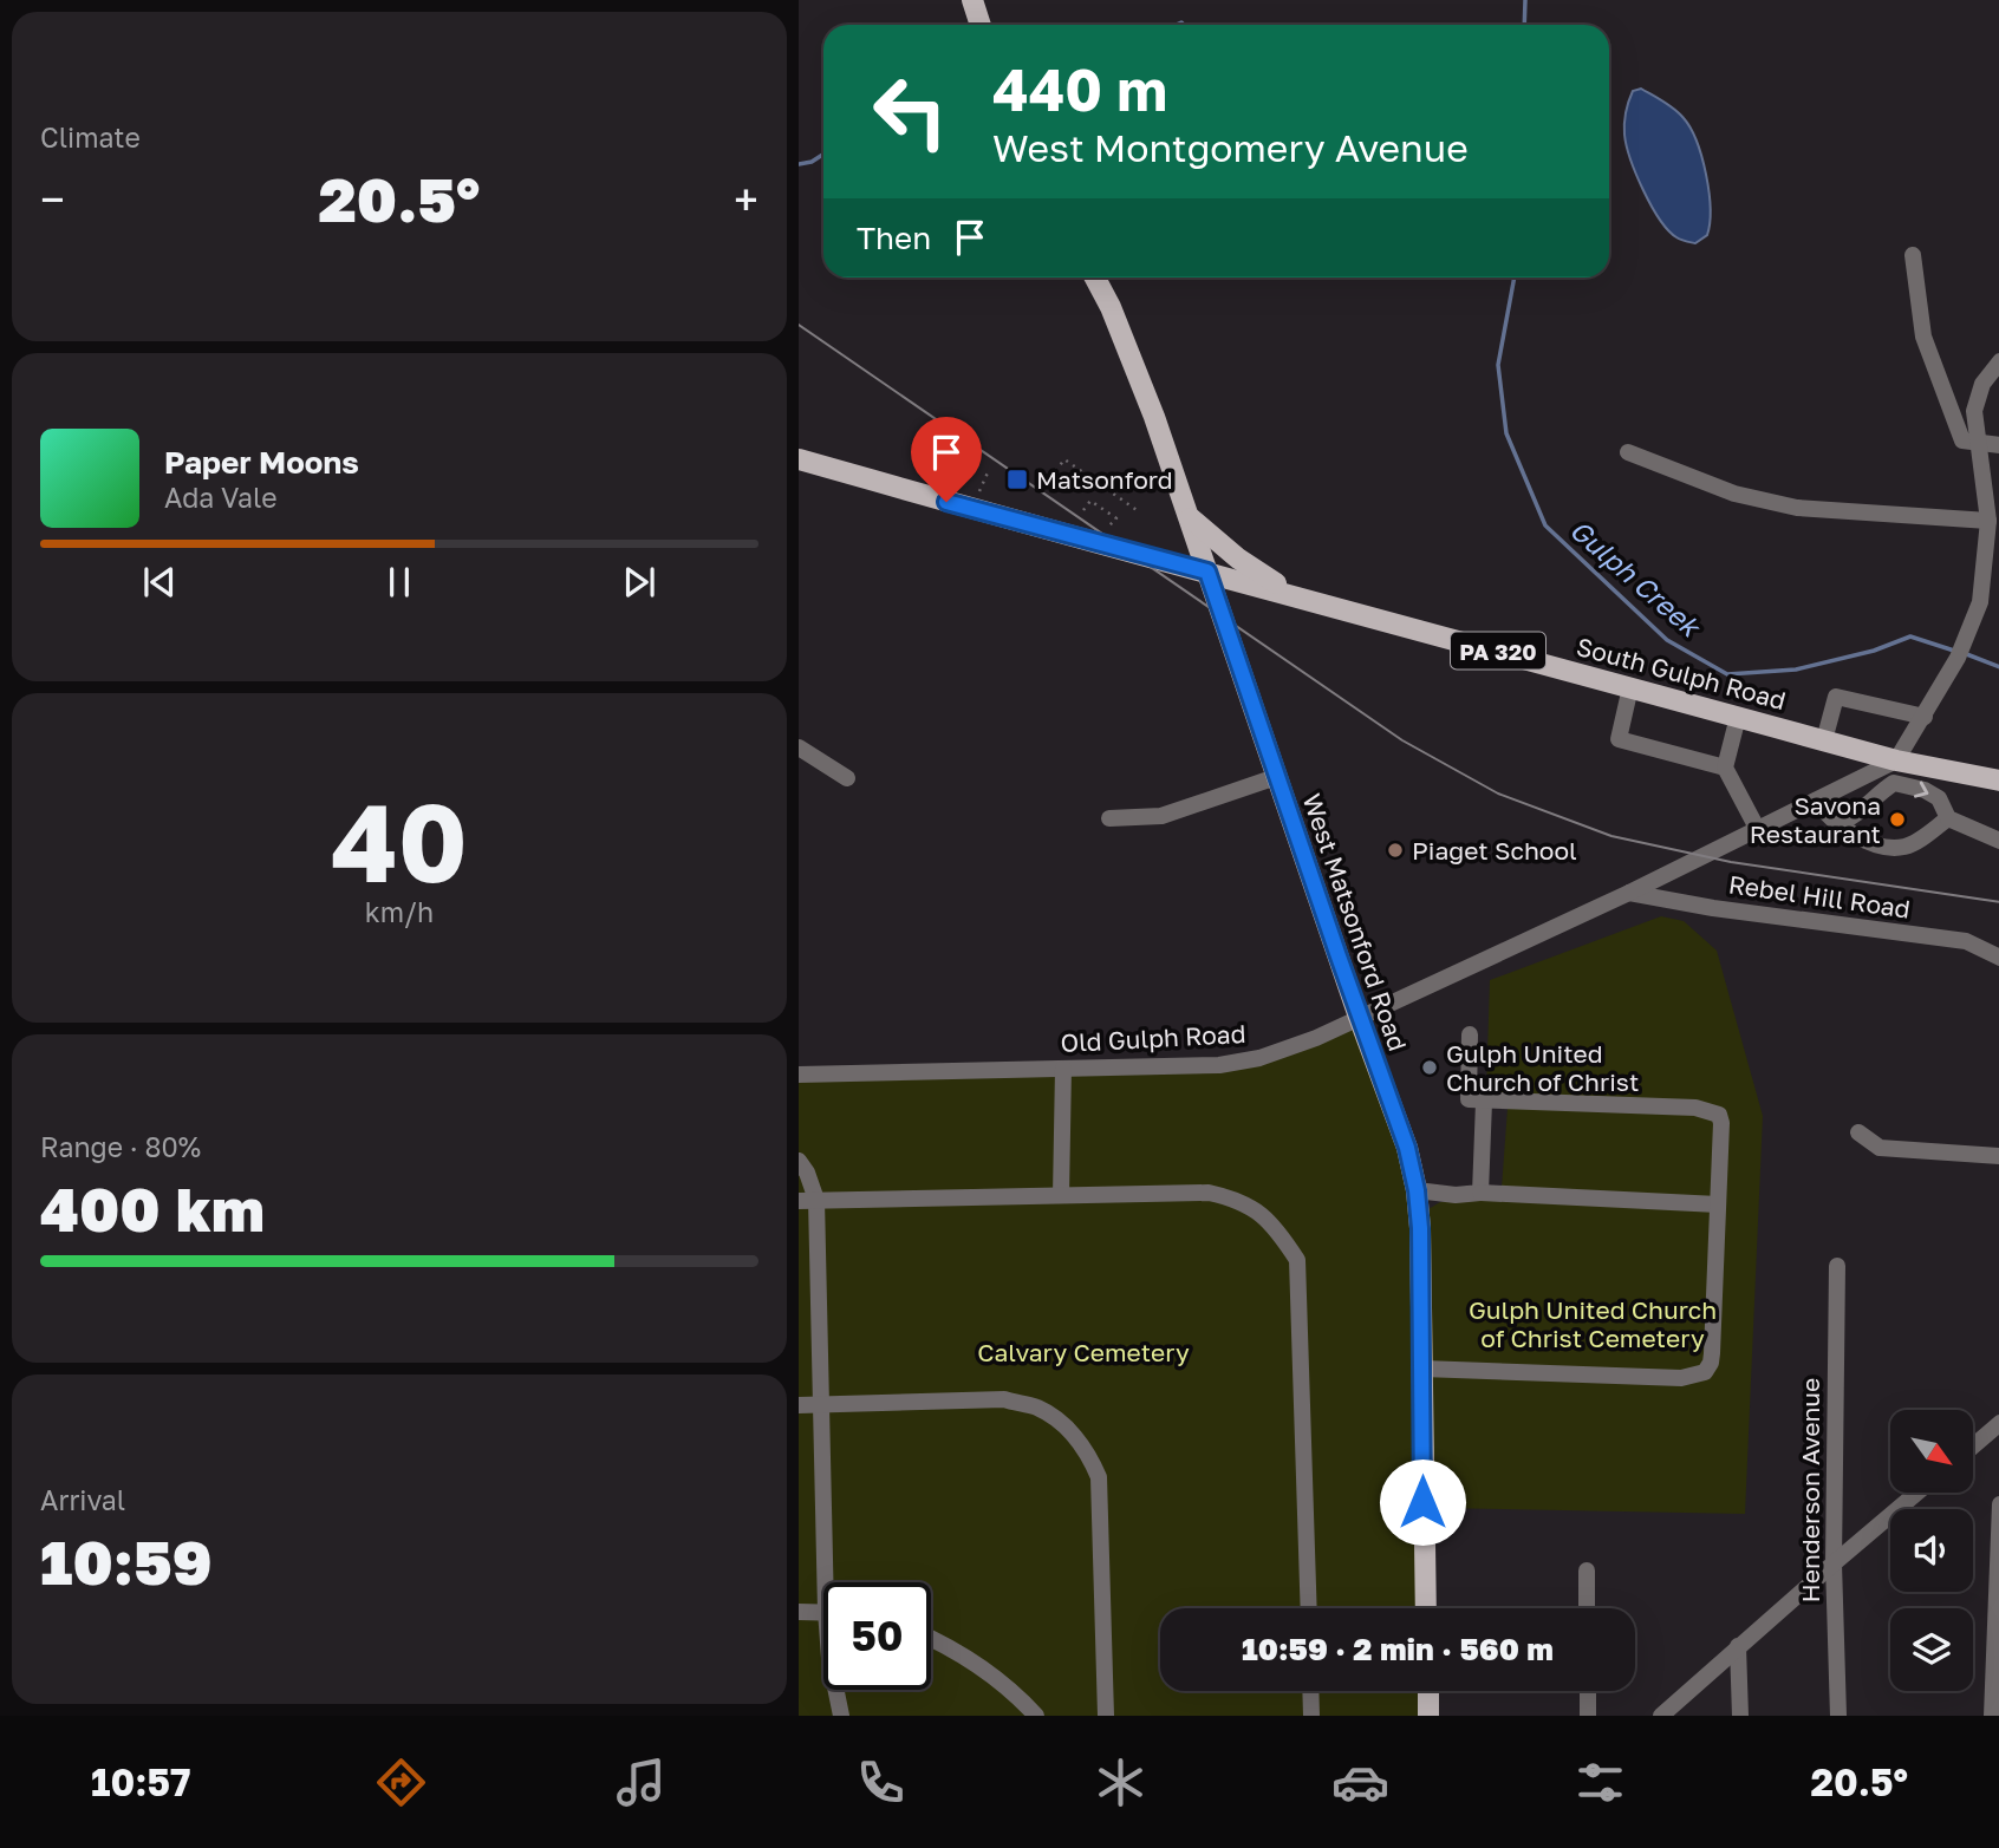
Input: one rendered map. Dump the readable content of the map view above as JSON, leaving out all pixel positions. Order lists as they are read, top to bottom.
{
  "streets": {
    "main road": ["PA 320", "South Gulph Road", "West Matsonford Road"],
    "street": ["Rebel Hill Road", "Old Gulph Road", "Henderson Avenue"]
  },
  "crossings": [
    ["PA 320", "South Gulph Road"],
    ["PA 320", "West Matsonford Road"],
    ["South Gulph Road", "West Matsonford Road"],
    ["South Gulph Road", "Old Gulph Road"],
    ["Rebel Hill Road", "Old Gulph Road"],
    ["West Matsonford Road", "Old Gulph Road"]
  ],
  "water": ["Gulph Creek"],
  "parks": ["Gulph United Church of Christ Cemetery", "Calvary Cemetery"],
  "places": {
    "transit": ["Matsonford"],
    "other": ["Savona Restaurant", "Piaget School", "Gulph United Church of Christ"]
  },
  "north": "bottom right",
  "page": {
    "tile": [
      "Climate",
      ["40", "km/h"],
      ["Range · 80%", "400 km"],
      ["Arrival", "10:59"]
    ],
    "turn": ["440 m", "West Montgomery Avenue"],
    "heat": ["−", "20.5°", "+"],
    "then": "Then",
    "song": ["Paper Moons", "Ada Vale"],
    "limit": "50",
    "trip": "10:59 · 2 min · 560 m",
    "tabs": ["10:57", "20.5°"]
  }
}
